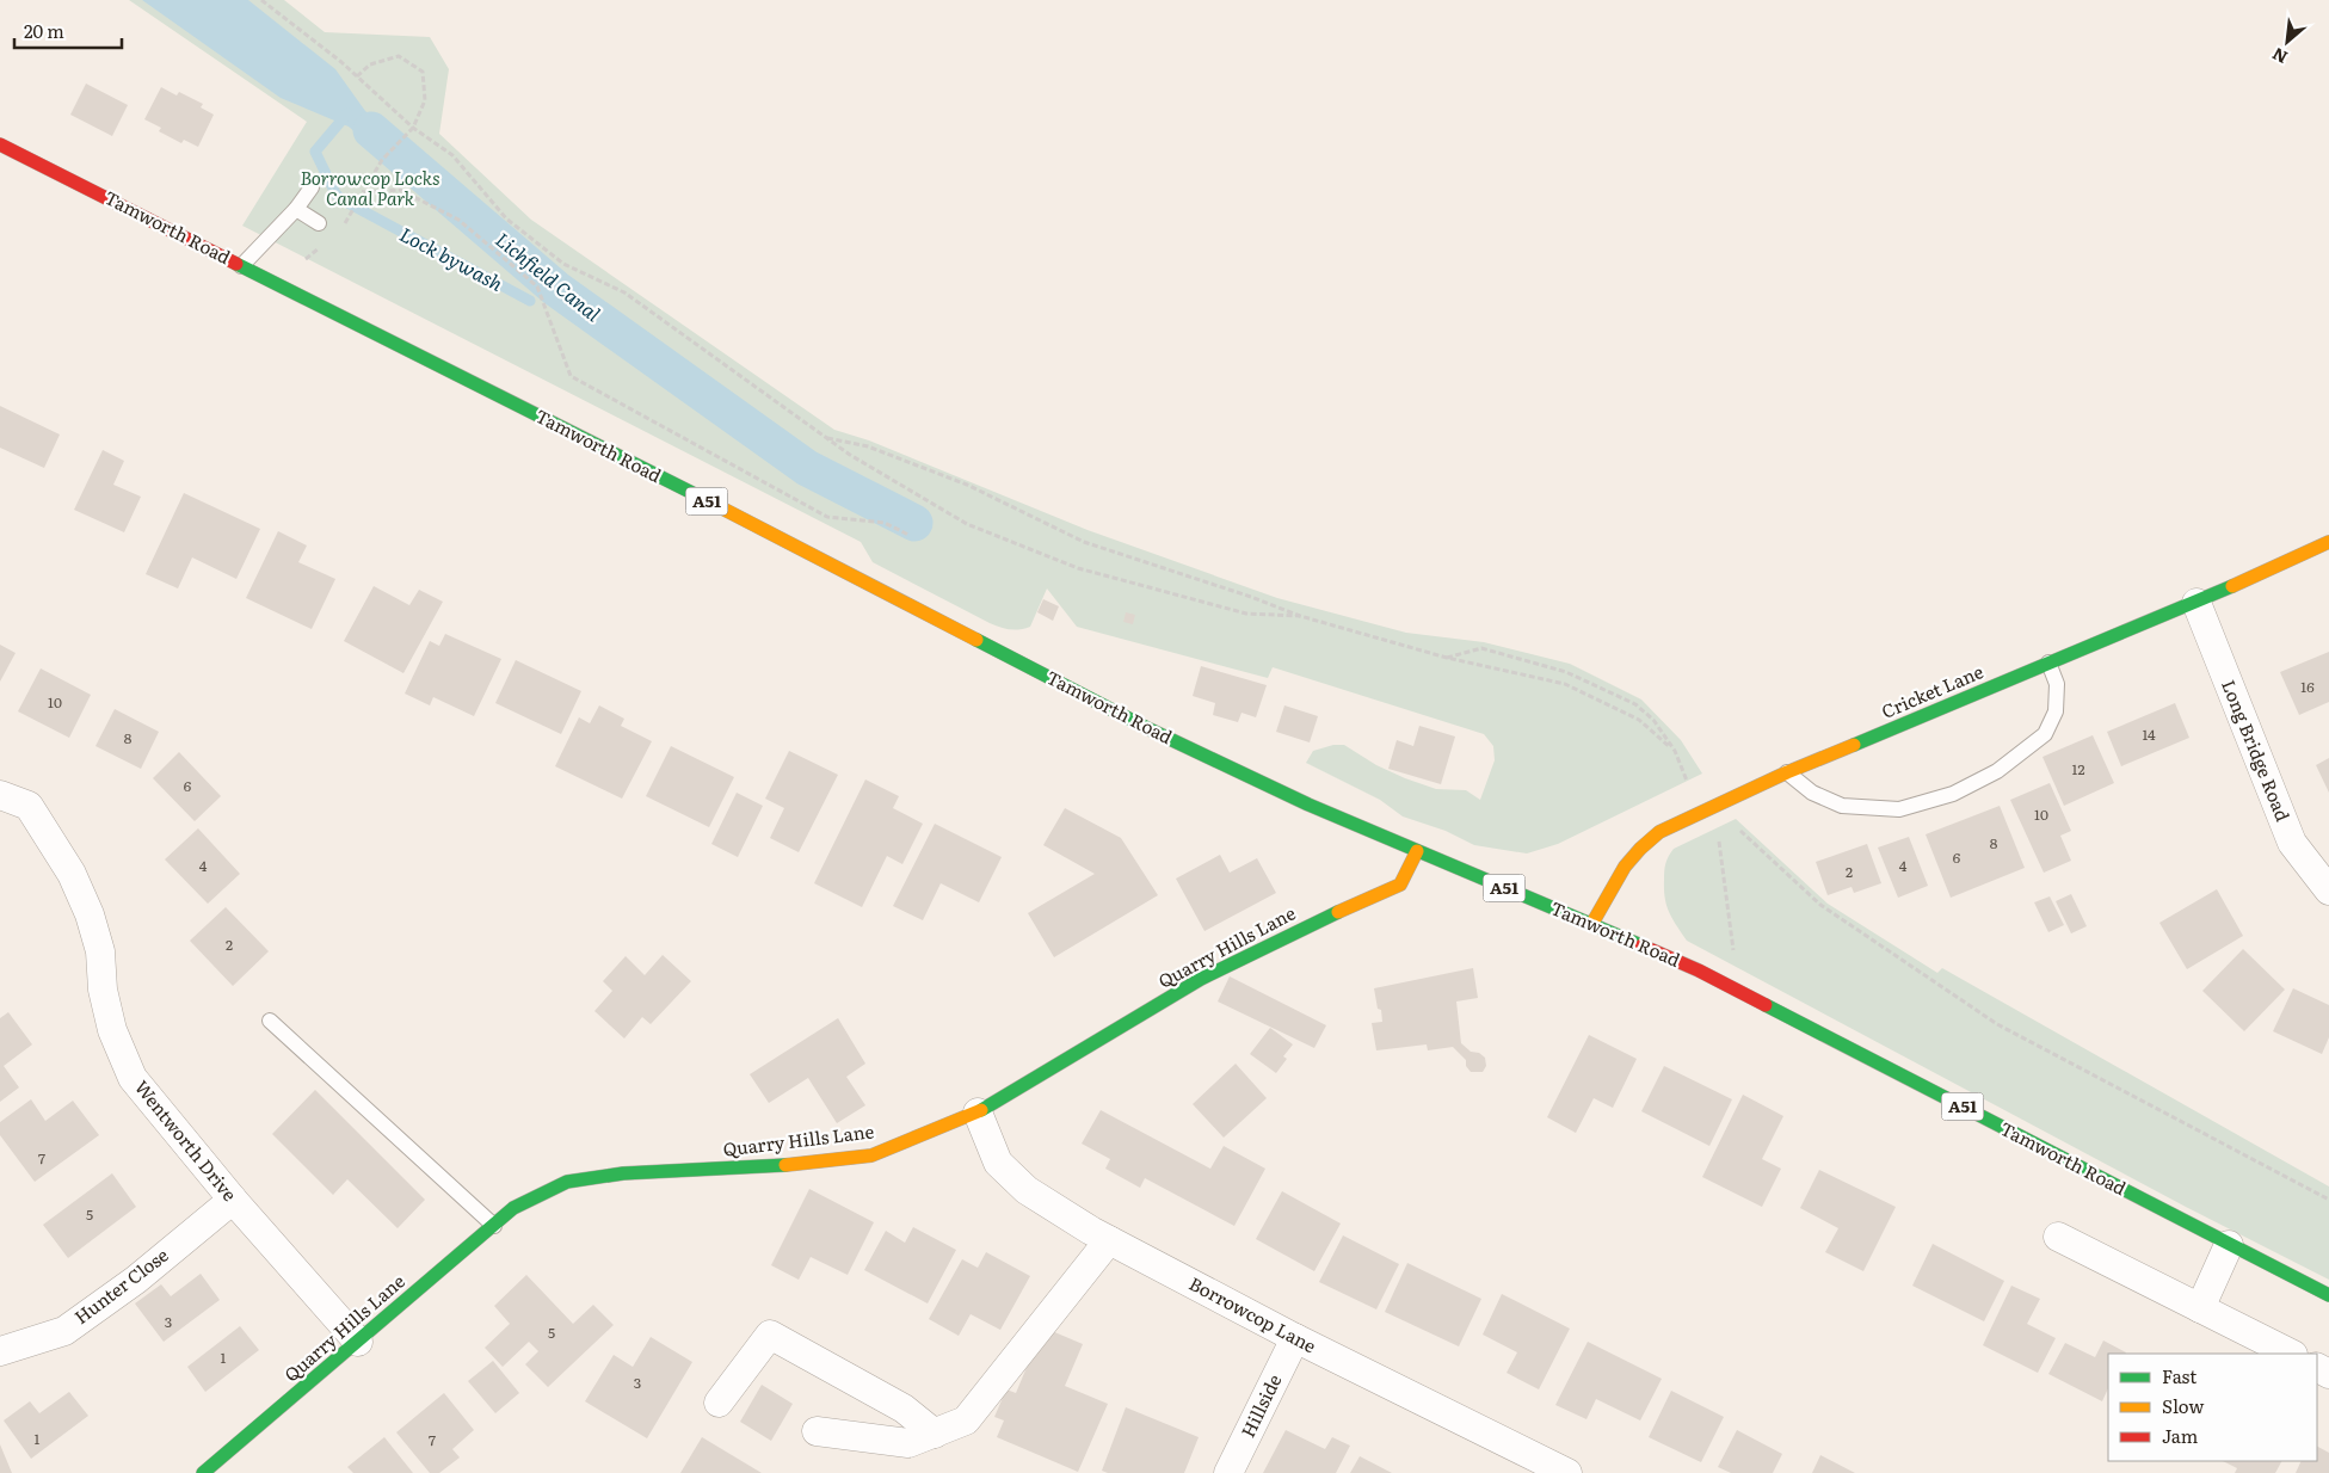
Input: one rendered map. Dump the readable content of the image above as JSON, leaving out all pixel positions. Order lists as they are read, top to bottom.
{
  "streets": {
    "main road": [
      "Tamworth Road",
      "A51",
      "Cricket Lane",
      "Quarry Hills Lane"
    ],
    "street": [
      "Long Bridge Road",
      "Wentworth Drive",
      "Hunter Close",
      "Borrowcop Lane",
      "Hillside"
    ]
  },
  "crossings": [
    ["Tamworth Road", "Cricket Lane"],
    ["Tamworth Road", "Quarry Hills Lane"],
    ["Cricket Lane", "Long Bridge Road"],
    ["Quarry Hills Lane", "Wentworth Drive"],
    ["Quarry Hills Lane", "Borrowcop Lane"],
    ["Wentworth Drive", "Hunter Close"],
    ["Borrowcop Lane", "Hillside"]
  ],
  "water": ["Lock bywash", "Lichfield Canal"],
  "parks": ["Borrowcop Locks Canal Park"],
  "house_numbers": [
    "16",
    "10",
    "14",
    "8",
    "12",
    "6",
    "10",
    "8",
    "6",
    "4",
    "4",
    "2",
    "2",
    "7",
    "5",
    "3",
    "5",
    "1",
    "3",
    "1",
    "7"
  ],
  "legend": ["Fast", "Slow", "Jam"],
  "scale_bar": "20 m",
  "north": "bottom left"
}
